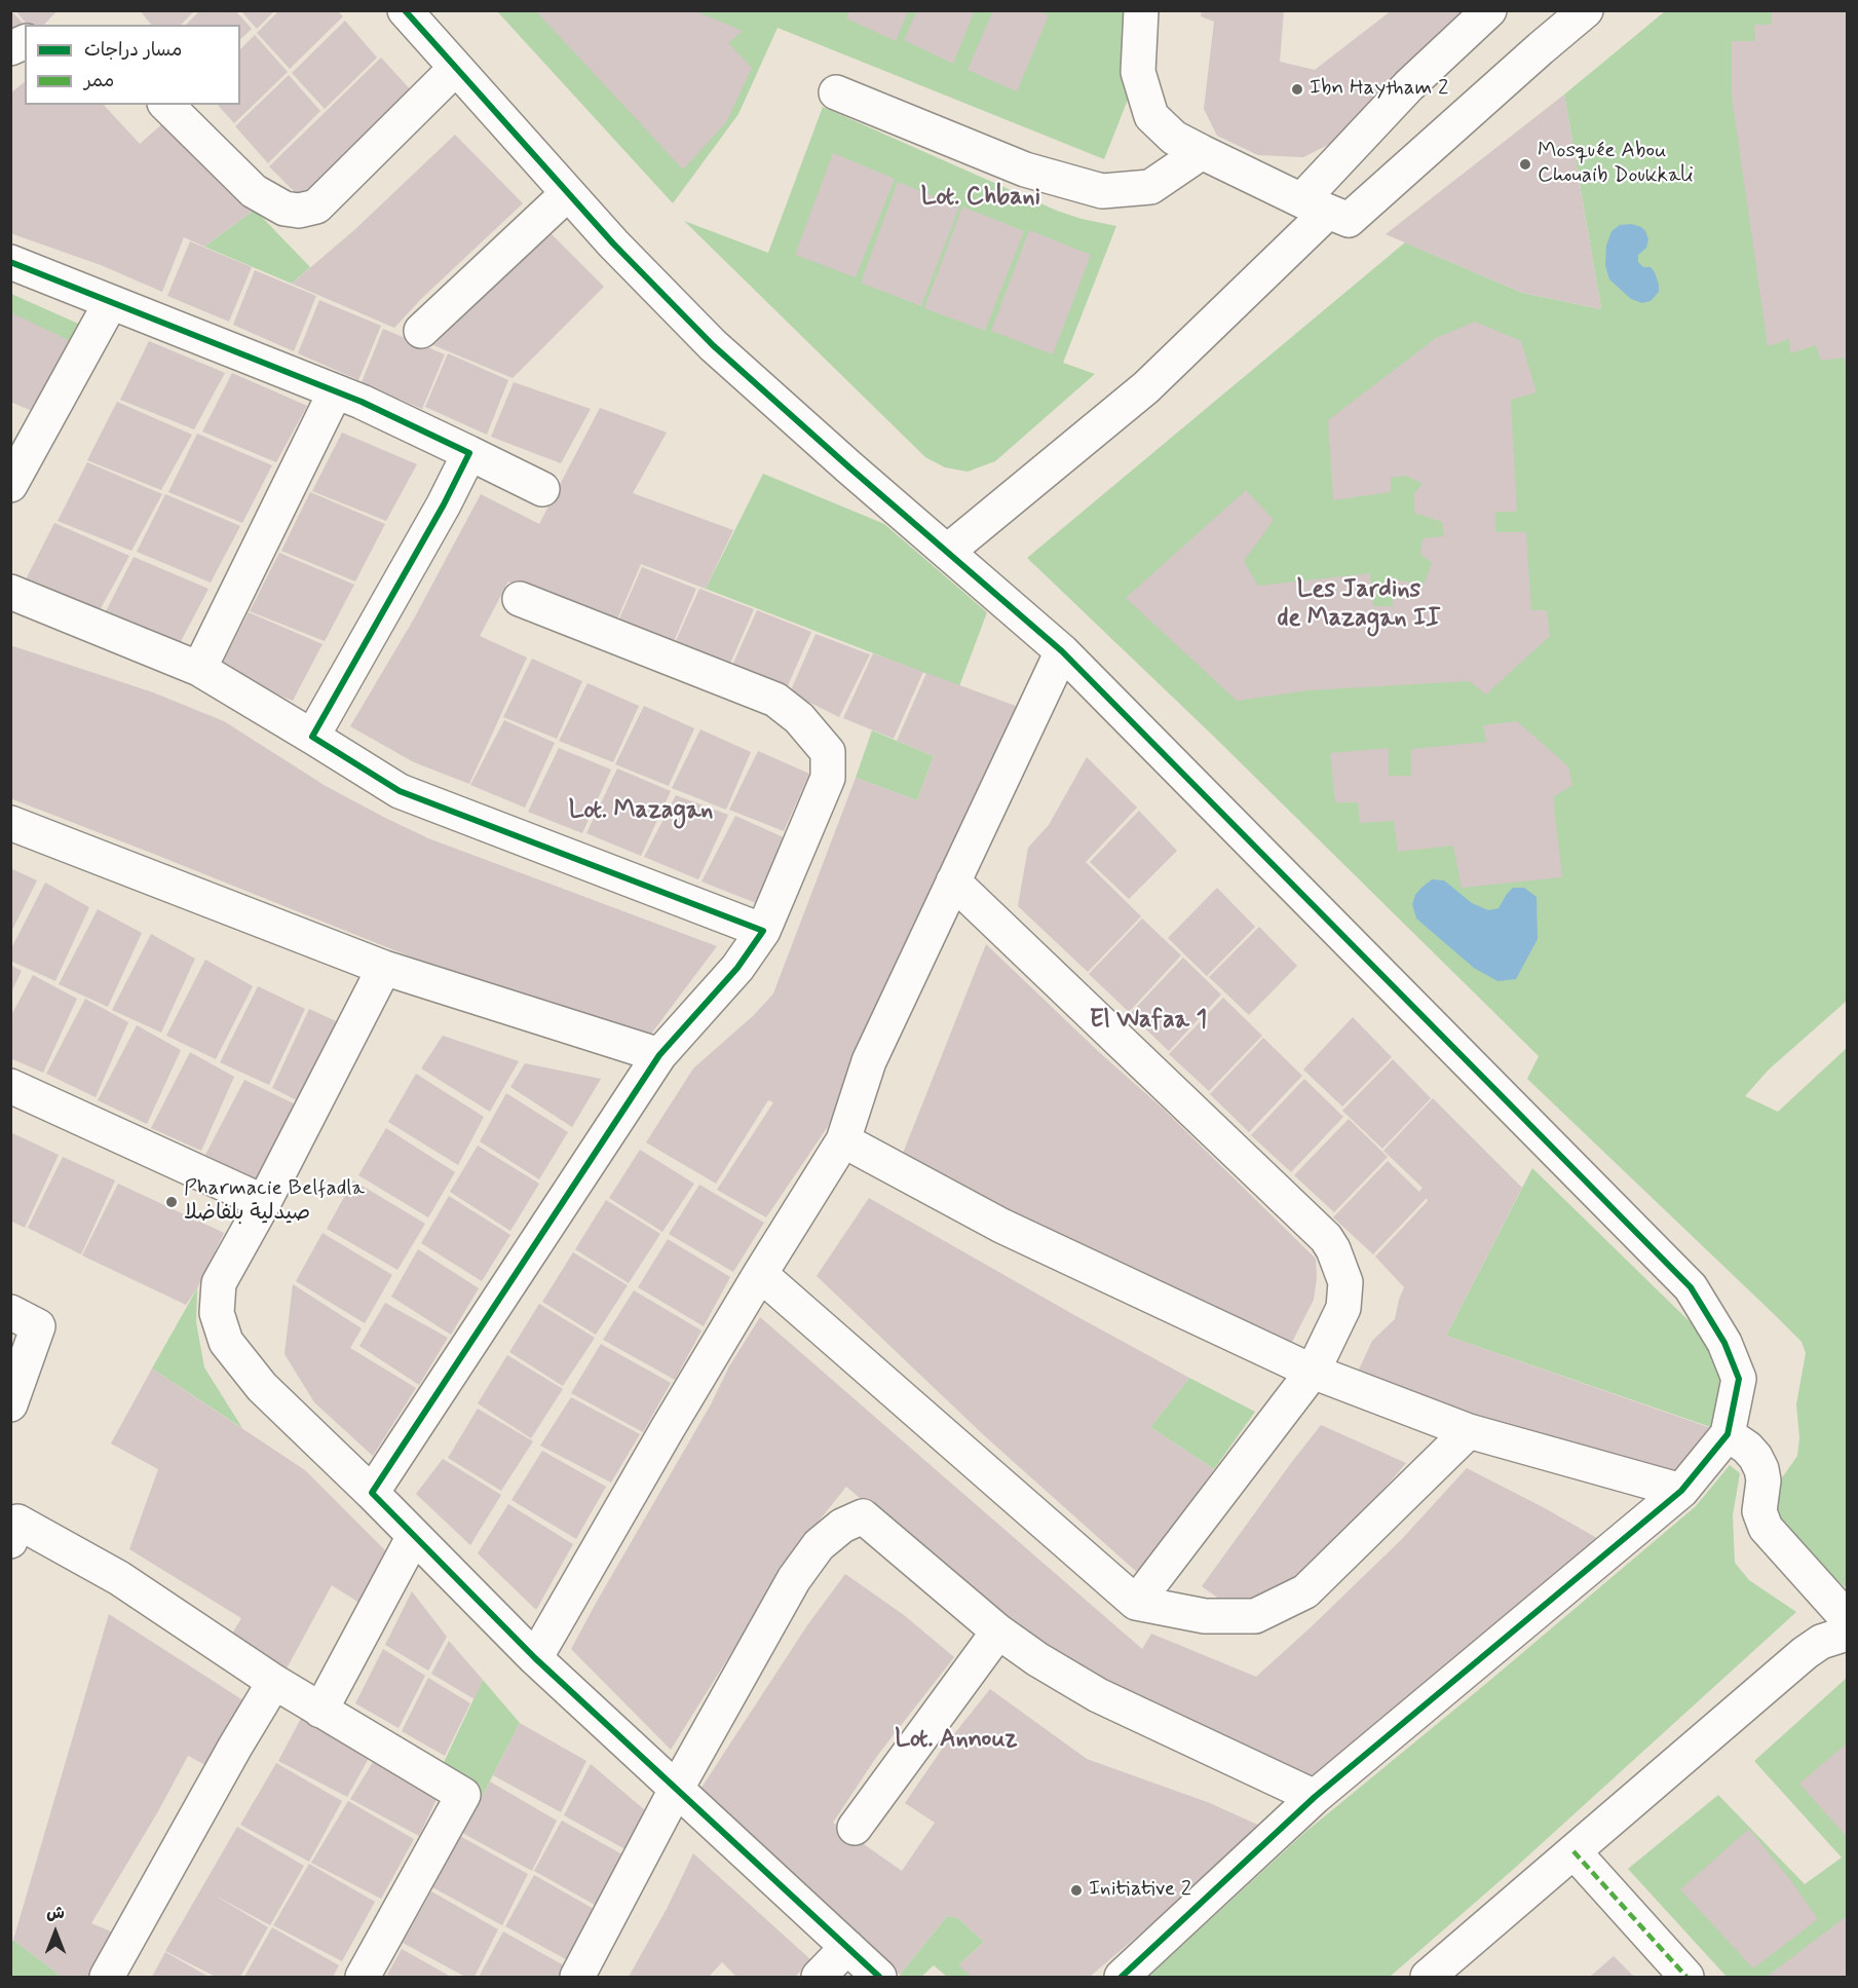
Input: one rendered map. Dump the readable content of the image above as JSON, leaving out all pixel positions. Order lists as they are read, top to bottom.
{
  "districts": [
    "Lot. Chbani",
    "Les Jardins de Mazagan II",
    "Lot. Mazagan",
    "El Wafaa 1",
    "Lot. Annouz"
  ],
  "places": [
    "Ibn Haytham 2",
    "Mosquée Abou Chouaib Doukkali",
    "Pharmacie Belfadla صيدلية بلفاضلا",
    "Initiative 2"
  ],
  "legend": ["مسار دراجات", "ممر"],
  "north": "top"
}
